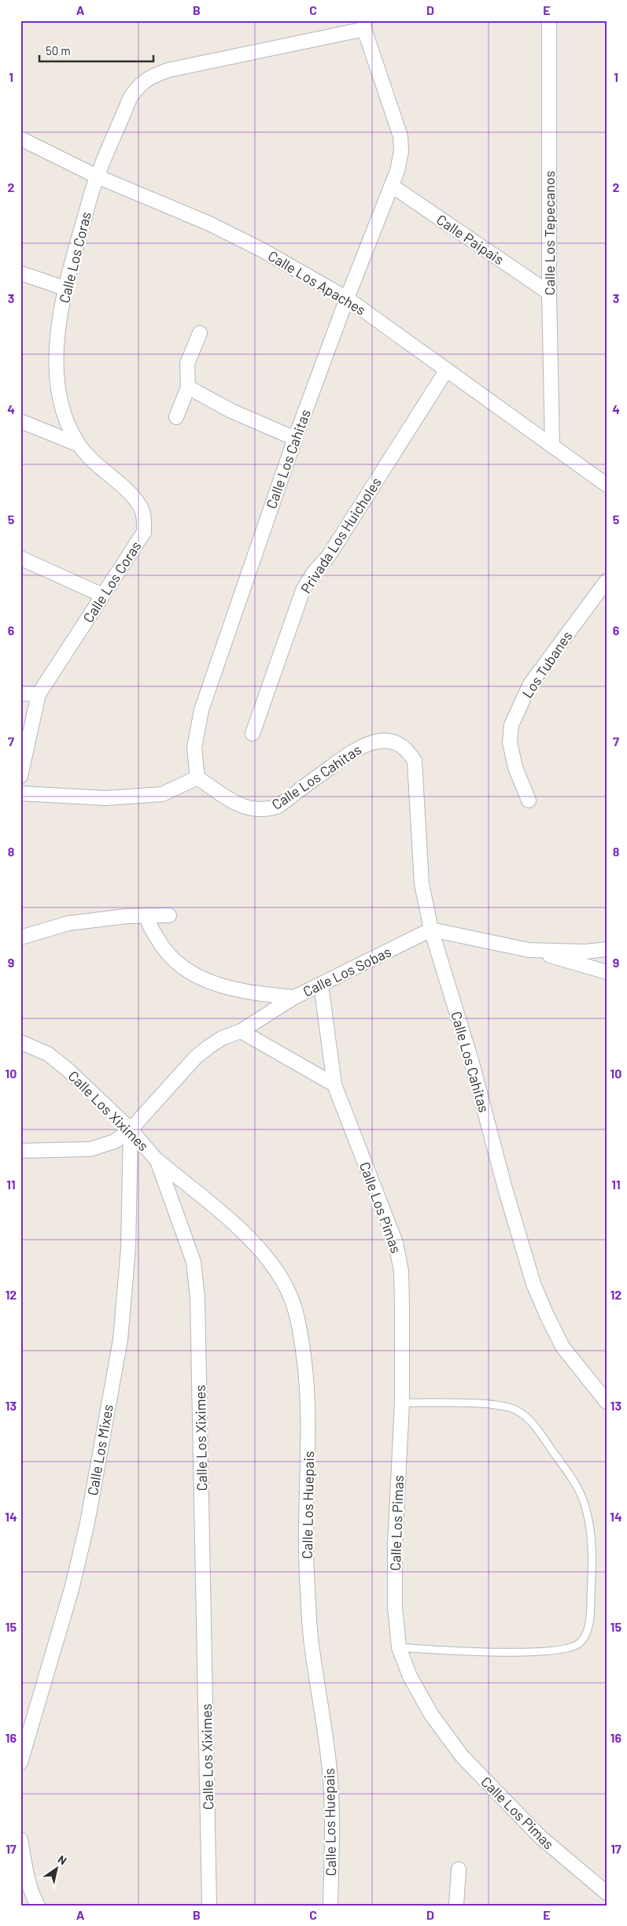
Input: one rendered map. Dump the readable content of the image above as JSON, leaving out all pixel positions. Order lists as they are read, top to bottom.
{
  "streets": {
    "street": [
      "Calle Los Tepecanos",
      "Calle Paipais",
      "Calle Los Coras",
      "Calle Los Apaches",
      "Calle Los Cahitas",
      "Privada Los Huicholes",
      "Los Tubanes",
      "Calle Los Sobas",
      "Calle Los Xiximes",
      "Calle Los Pimas",
      "Calle Los Mixes",
      "Calle Los Huepais"
    ]
  },
  "crossings": [
    ["Calle Los Tepecanos", "Calle Paipais"],
    ["Calle Los Tepecanos", "Calle Los Apaches"],
    ["Calle Paipais", "Calle Los Cahitas"],
    ["Calle Los Coras", "Calle Los Apaches"],
    ["Calle Los Coras", "Calle Los Cahitas"],
    ["Calle Los Apaches", "Calle Los Cahitas"],
    ["Calle Los Apaches", "Privada Los Huicholes"],
    ["Calle Los Cahitas", "Calle Los Sobas"],
    ["Calle Los Sobas", "Calle Los Xiximes"],
    ["Calle Los Sobas", "Calle Los Pimas"],
    ["Calle Los Sobas", "Calle Los Mixes"],
    ["Calle Los Xiximes", "Calle Los Mixes"],
    ["Calle Los Xiximes", "Calle Los Huepais"]
  ],
  "scale_bar": "50 m",
  "north": "top right",
  "grid": {
    "columns": [
      "A",
      "B",
      "C",
      "D",
      "E"
    ],
    "rows": [
      "1",
      "2",
      "3",
      "4",
      "5",
      "6",
      "7",
      "8",
      "9",
      "10",
      "11",
      "12",
      "13",
      "14",
      "15",
      "16",
      "17"
    ]
  }
}
